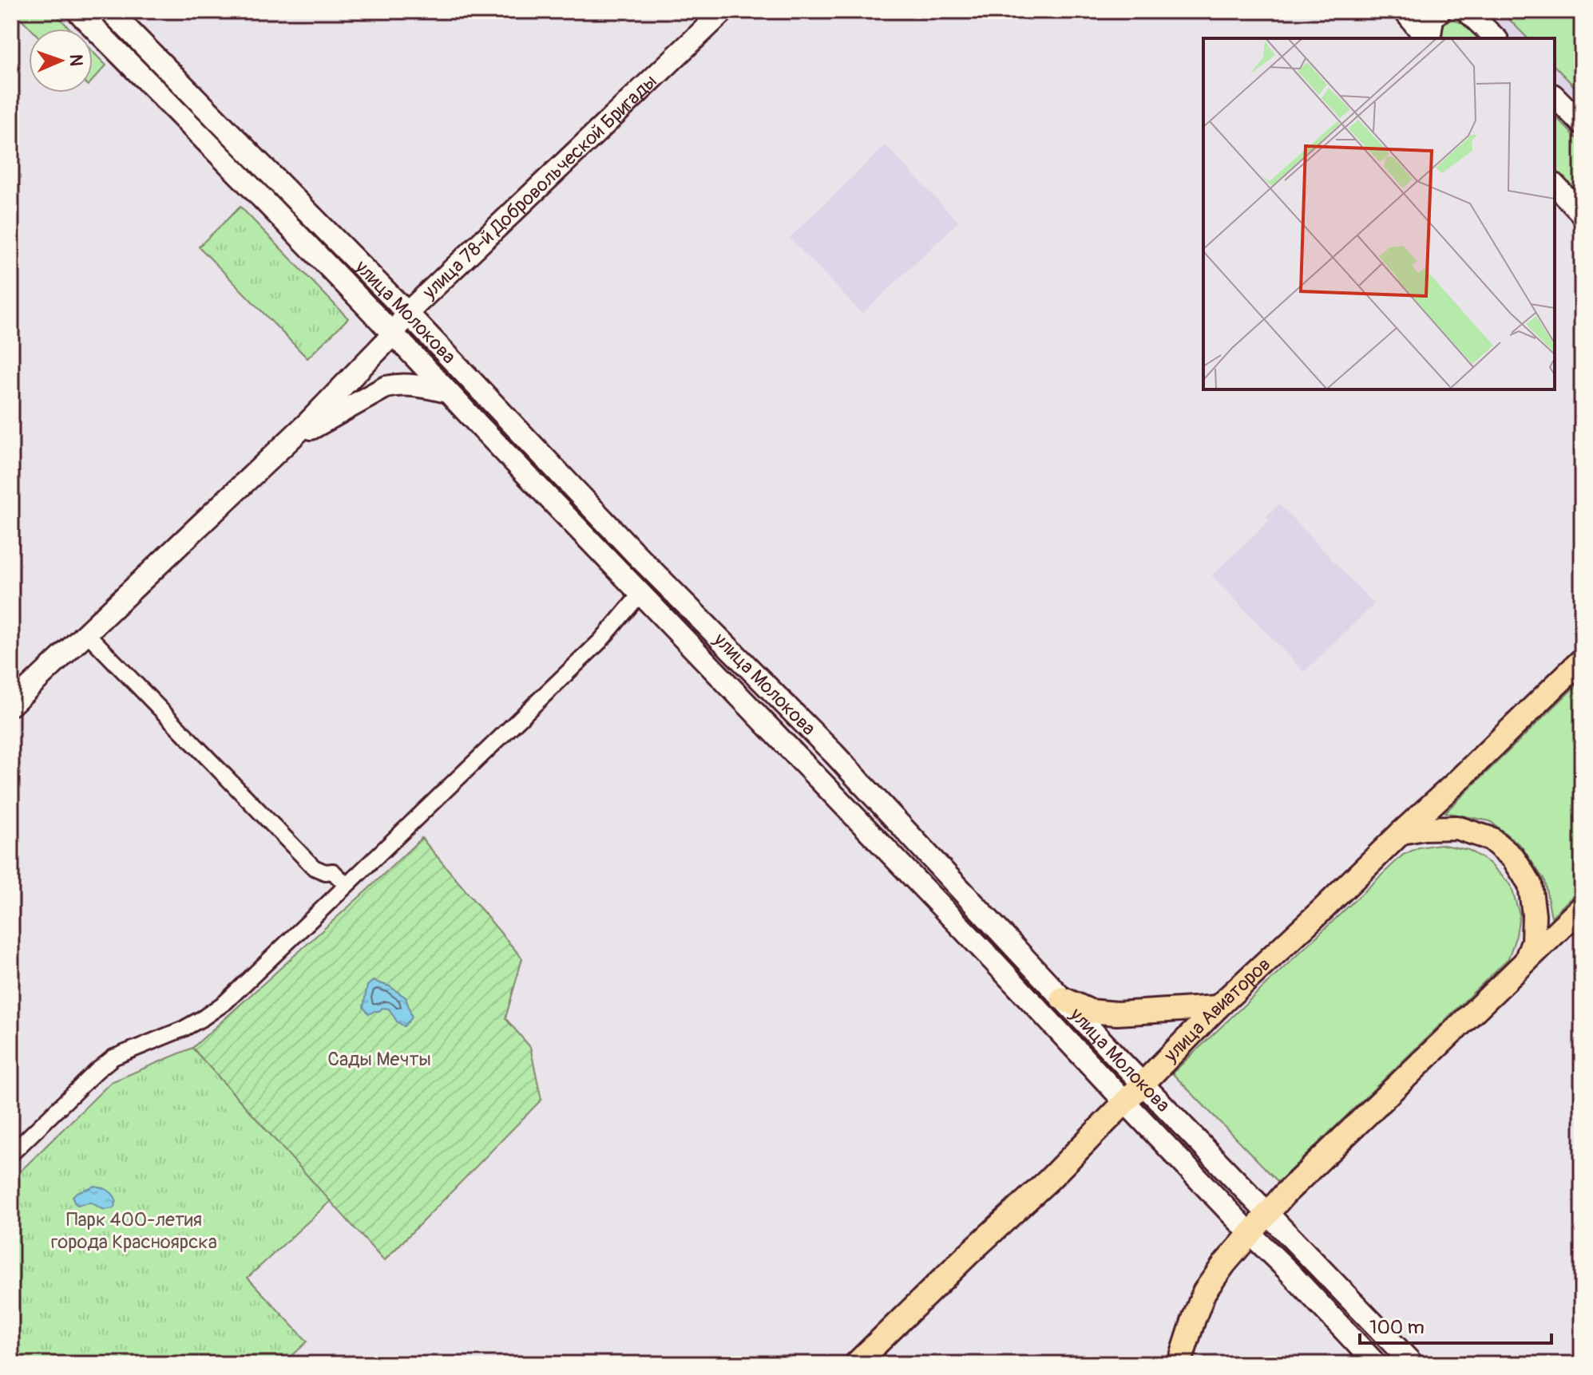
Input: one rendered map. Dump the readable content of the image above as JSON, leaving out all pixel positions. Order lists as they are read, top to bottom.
{
  "streets": {
    "main road": ["улица 78-й Добровольческой Бригады", "улица Молокова", "улица Авиаторов"]
  },
  "crossings": [
    ["улица 78-й Добровольческой Бригады", "улица Молокова"],
    ["улица Молокова", "улица Авиаторов"]
  ],
  "parks": ["Сады Мечты", "Парк 400-летия города Красноярска"],
  "scale_bar": "100 m",
  "north": "right"
}
